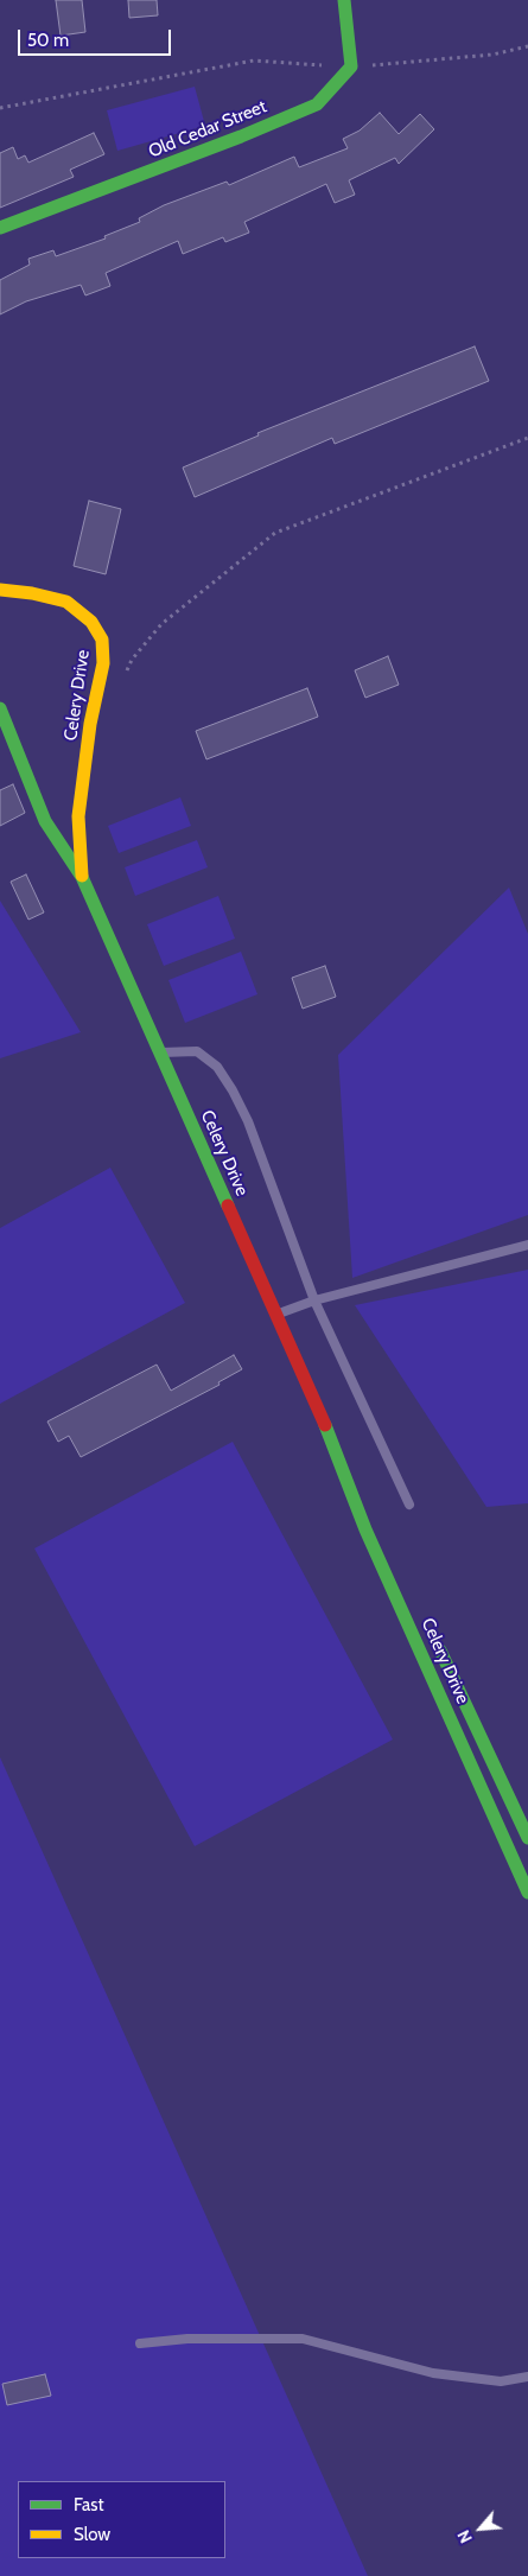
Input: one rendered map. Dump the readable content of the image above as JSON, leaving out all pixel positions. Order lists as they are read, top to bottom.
{
  "streets": {
    "street": ["Old Cedar Street", "Celery Drive"]
  },
  "legend": ["Fast", "Slow"],
  "scale_bar": "50 m",
  "north": "bottom left"
}
